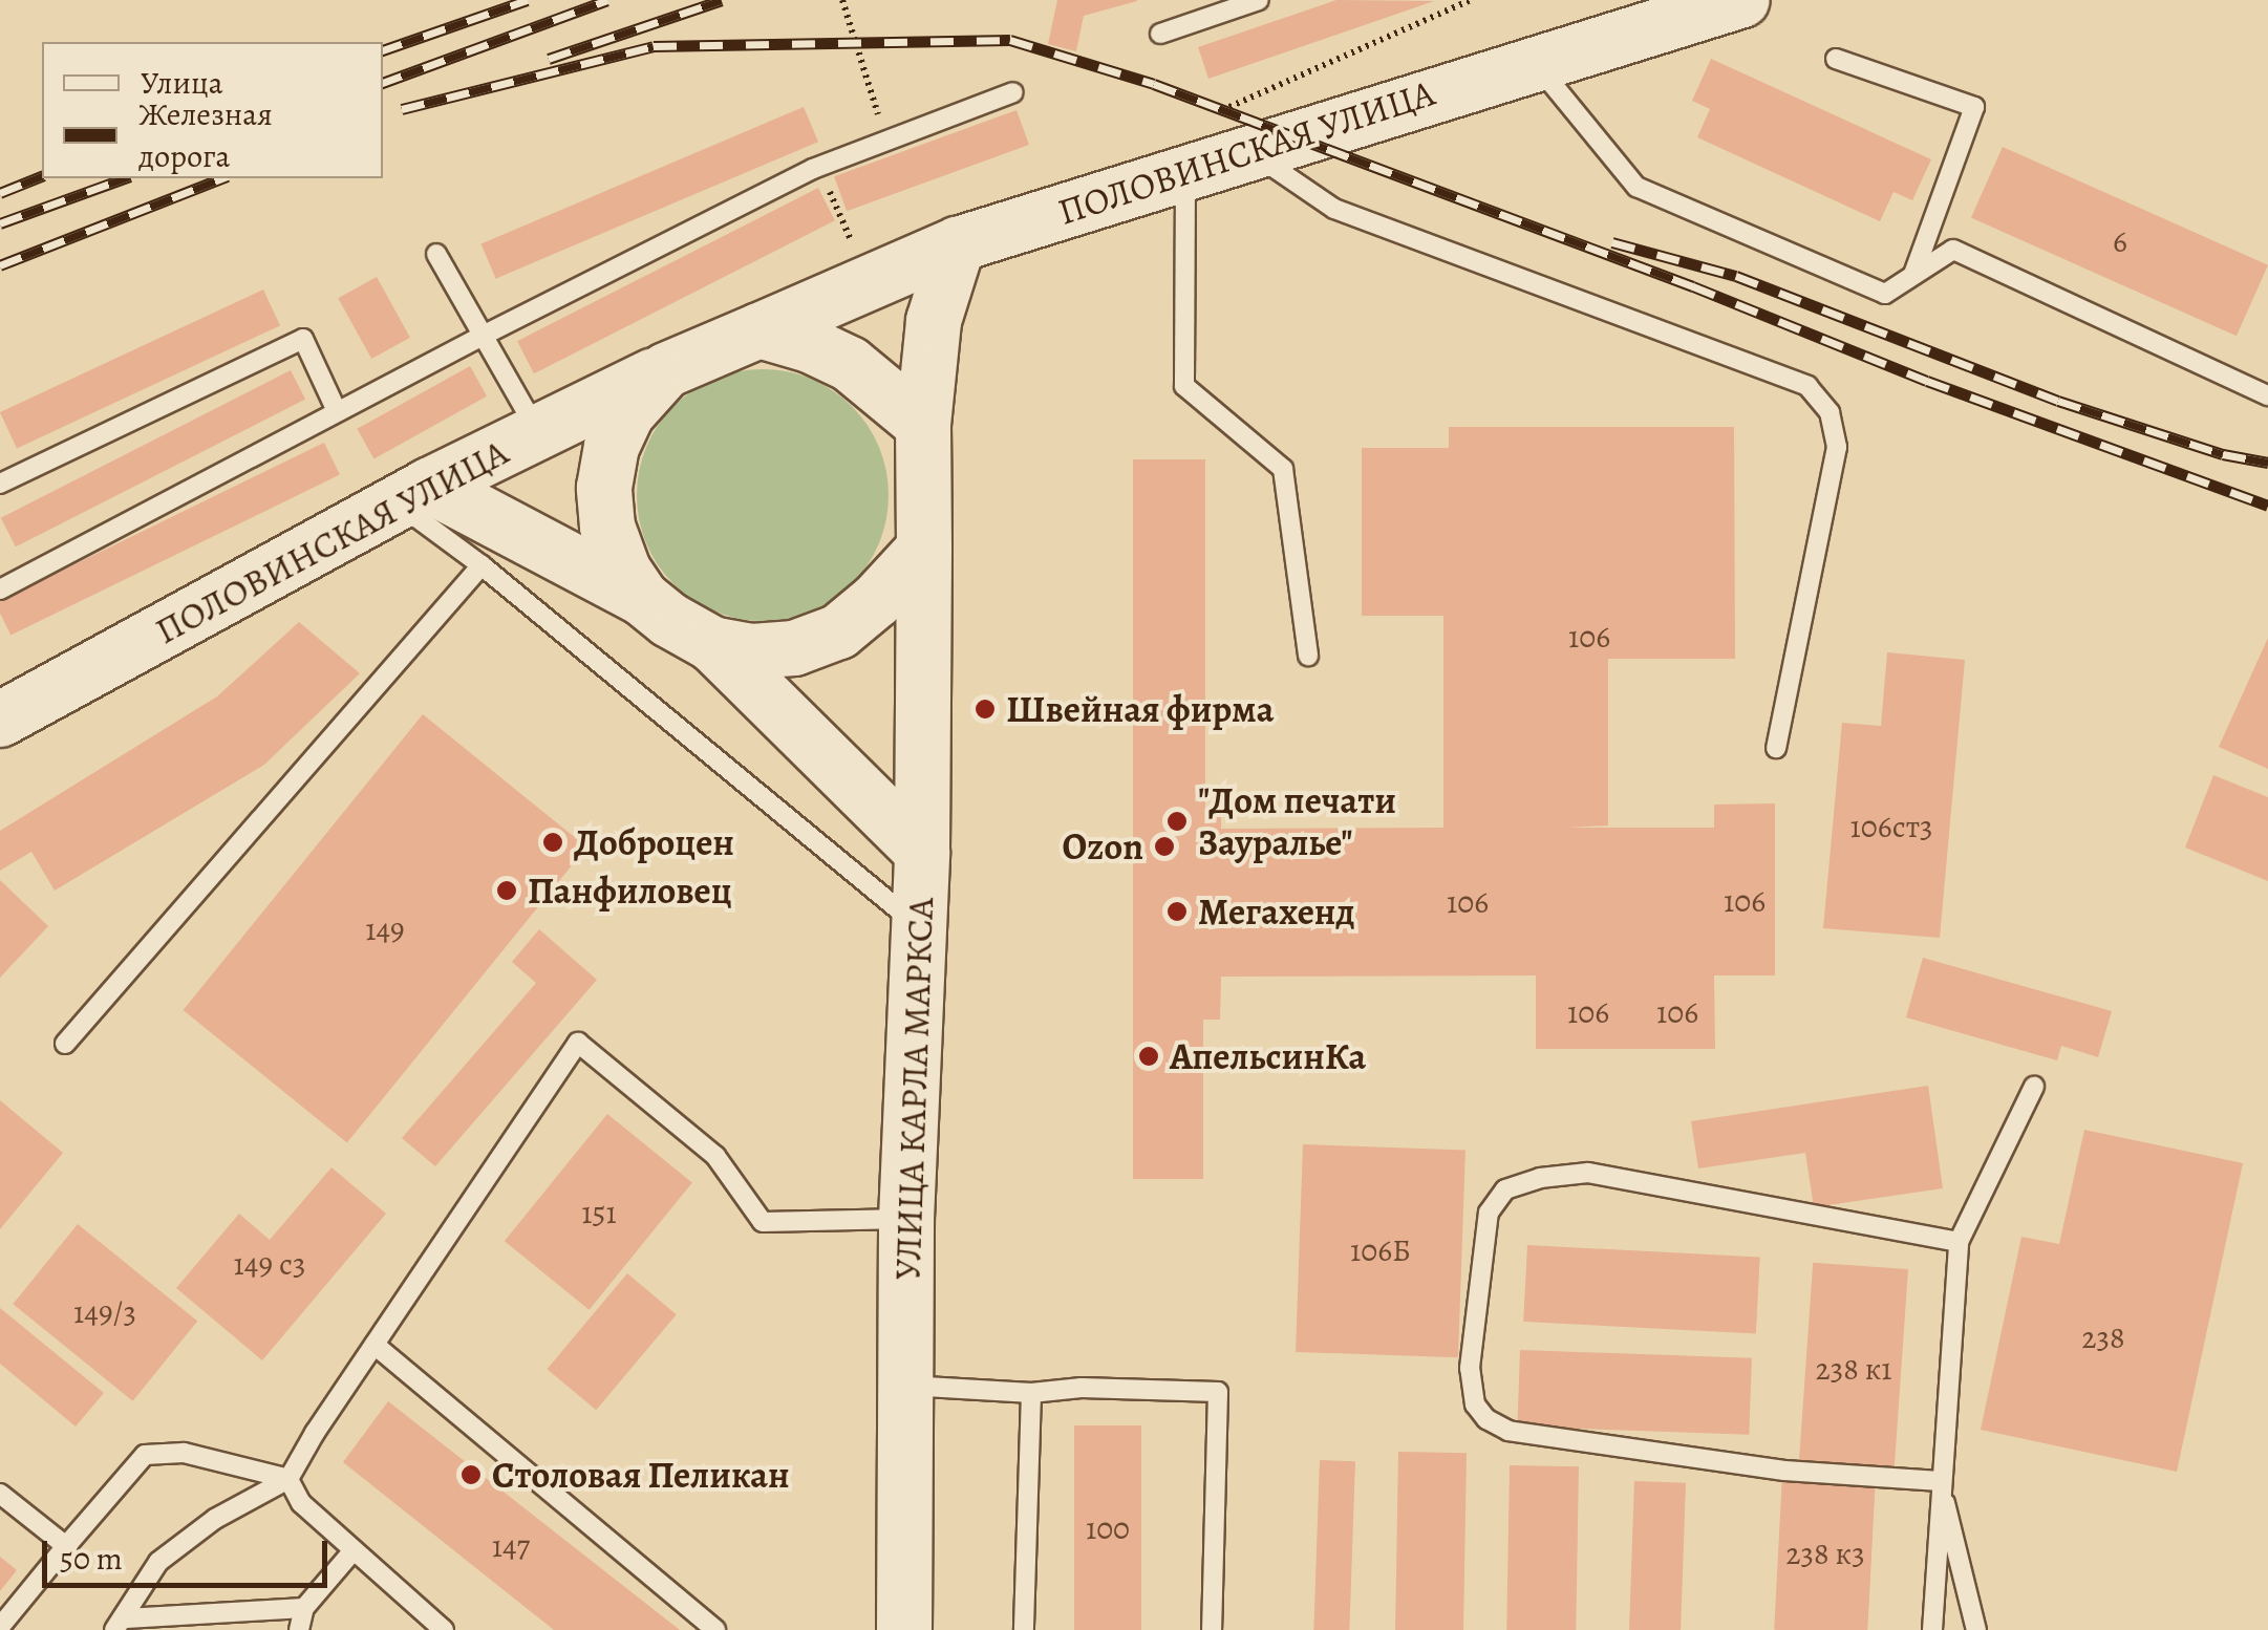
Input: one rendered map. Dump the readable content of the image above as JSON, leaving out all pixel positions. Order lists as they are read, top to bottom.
{
  "streets": {
    "main road": ["ПОЛОВИНСКАЯ УЛИЦА", "УЛИЦА КАРЛА МАРКСА"]
  },
  "crossings": [
    ["ПОЛОВИНСКАЯ УЛИЦА", "УЛИЦА КАРЛА МАРКСА"]
  ],
  "places": [
    "Швейная фирма",
    "\"Дом печати Зауралье\"",
    "Доброцен",
    "Ozon",
    "Панфиловец",
    "Мегахенд",
    "АпельсинКа",
    "Столовая Пеликан"
  ],
  "house_numbers": [
    "6",
    "106",
    "106ст3",
    "106",
    "106",
    "149",
    "106",
    "106",
    "151",
    "106Б",
    "149 с3",
    "149/3",
    "238",
    "238 к1",
    "100",
    "147",
    "238 к3"
  ],
  "legend": ["Улица", "Железная дорога"],
  "scale_bar": "50 m"
}
